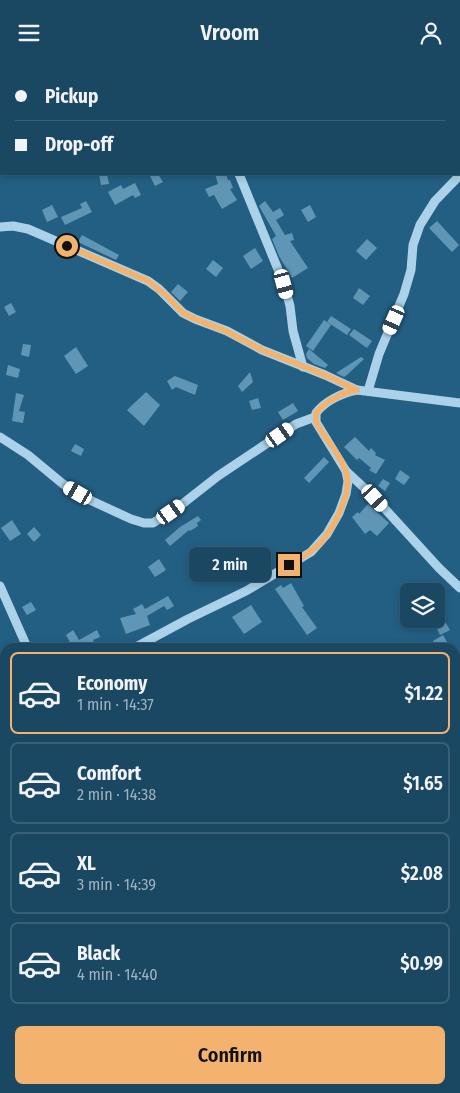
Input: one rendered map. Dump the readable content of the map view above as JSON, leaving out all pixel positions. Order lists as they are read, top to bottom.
{
  "page": {
    "header": "Vroom",
    "banner": ["Pickup", "Drop-off"],
    "bubble": "2 min",
    "list": [
      {
        "name": "Economy",
        "note": "1 min · 14:37",
        "value": "$1.22"
      },
      {
        "name": "Comfort",
        "note": "2 min · 14:38",
        "value": "$1.65"
      },
      {
        "name": "XL",
        "note": "3 min · 14:39",
        "value": "$2.08"
      },
      {
        "name": "Black",
        "note": "4 min · 14:40",
        "value": "$0.99"
      }
    ],
    "buttons": "Confirm"
  }
}
